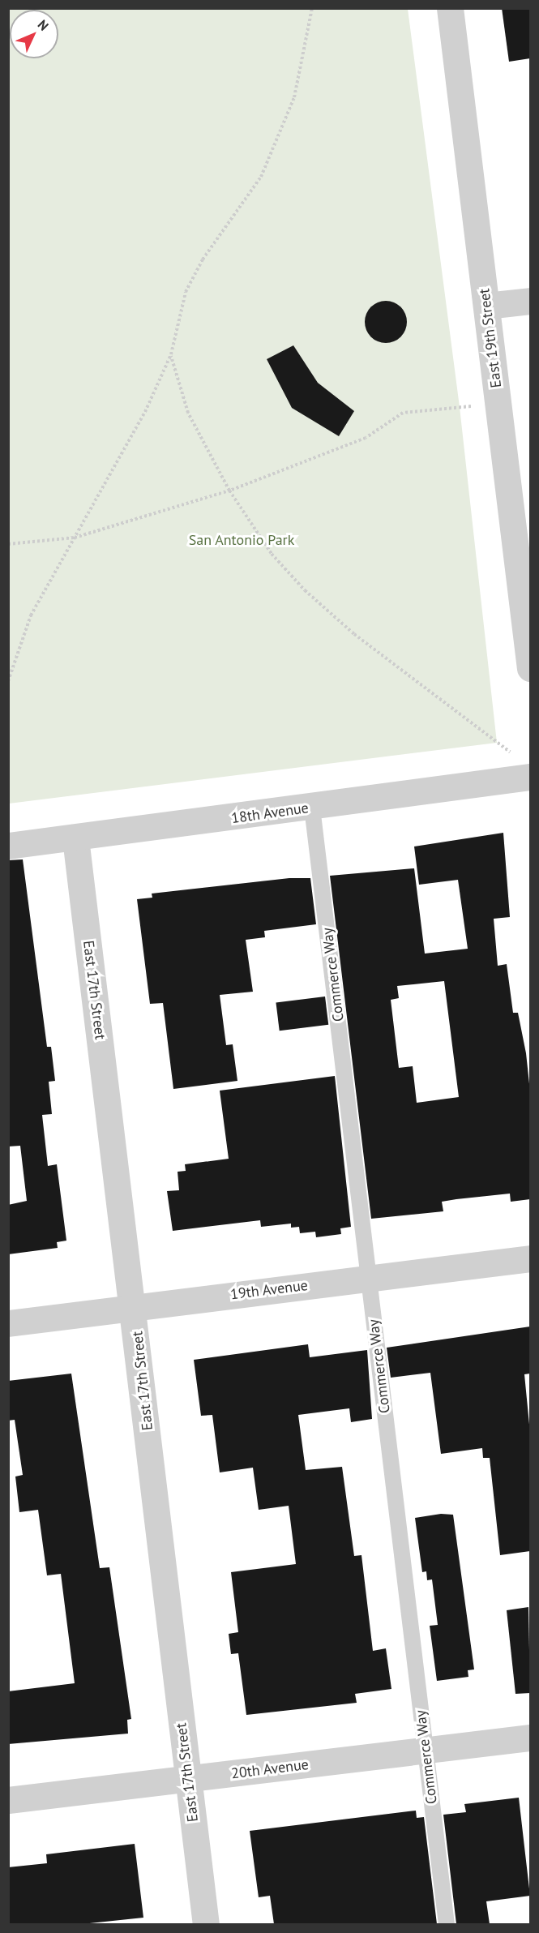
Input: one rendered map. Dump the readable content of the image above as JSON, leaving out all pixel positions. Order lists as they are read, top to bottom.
{
  "streets": {
    "street": [
      "East 19th Street",
      "18th Avenue",
      "East 17th Street",
      "19th Avenue",
      "20th Avenue"
    ],
    "lane": ["Commerce Way"]
  },
  "crossings": [
    ["18th Avenue", "Commerce Way"],
    ["18th Avenue", "East 17th Street"],
    ["Commerce Way", "19th Avenue"],
    ["Commerce Way", "20th Avenue"],
    ["East 17th Street", "19th Avenue"],
    ["East 17th Street", "20th Avenue"]
  ],
  "parks": ["San Antonio Park"],
  "north": "top right"
}
